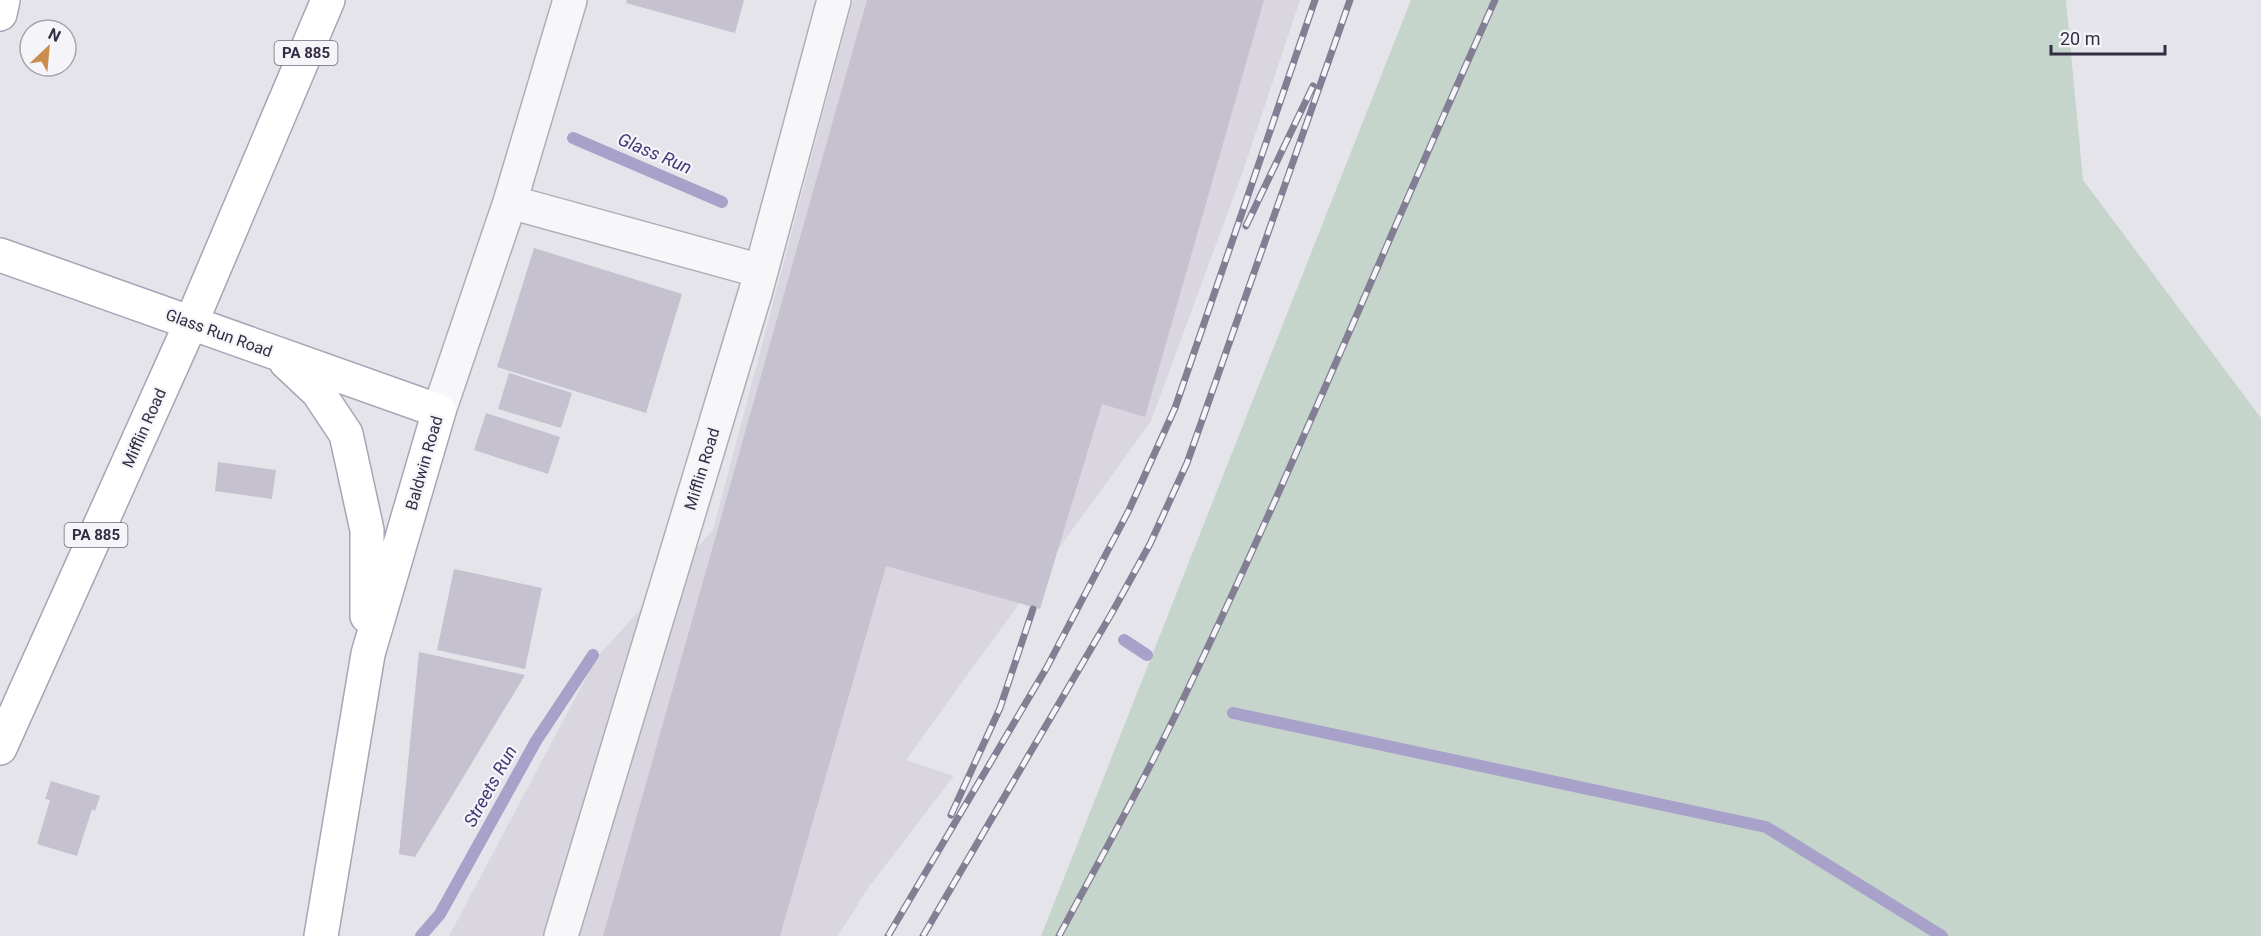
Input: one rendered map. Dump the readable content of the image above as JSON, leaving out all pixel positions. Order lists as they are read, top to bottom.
{
  "streets": {
    "main road": [
      "PA 885",
      "Glass Run Road",
      "Mifflin Road",
      "Baldwin Road"
    ]
  },
  "crossings": [
    ["PA 885", "Mifflin Road"],
    ["Glass Run Road", "Mifflin Road"],
    ["Glass Run Road", "Baldwin Road"]
  ],
  "water": ["Glass Run", "Streets Run"],
  "scale_bar": "20 m",
  "north": "top right"
}
